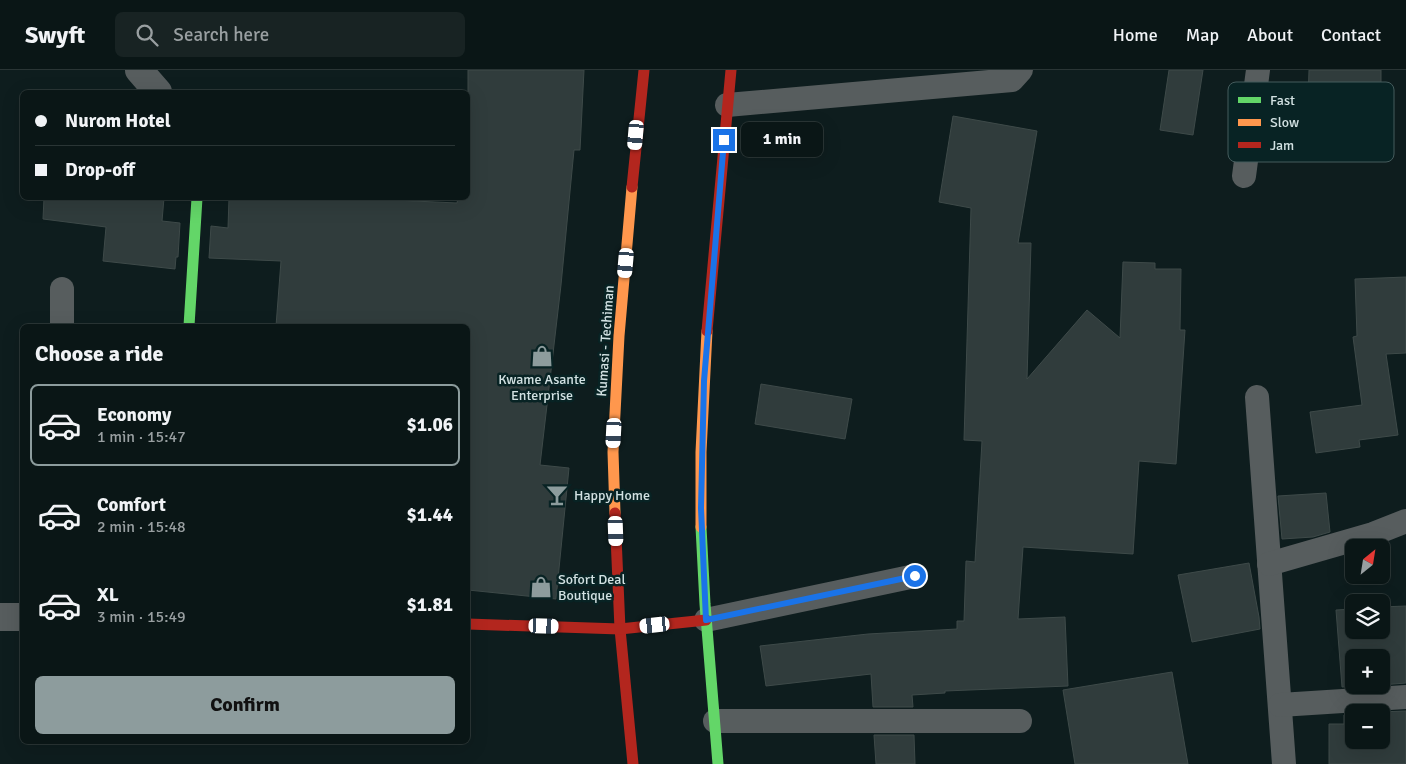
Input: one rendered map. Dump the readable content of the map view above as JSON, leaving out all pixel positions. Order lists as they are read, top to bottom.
{
  "streets": {
    "main road": ["Kumasi - Techiman"]
  },
  "places": {
    "shop": ["Kwame Asante Enterprise", "Sofort Deal Boutique"],
    "bar": ["Happy Home"]
  },
  "legend": ["Fast", "Slow", "Jam"],
  "north": "top right",
  "page": {
    "header": "Swyft",
    "search": "Search here",
    "nav": [
      "Home",
      "Map",
      "About",
      "Contact"
    ],
    "banner": ["Nurom Hotel", "Drop-off"],
    "bubble": "1 min",
    "heading": "Choose a ride",
    "list": [
      {
        "name": "Economy",
        "note": "1 min · 15:47",
        "value": "$1.06"
      },
      {
        "name": "Comfort",
        "note": "2 min · 15:48",
        "value": "$1.44"
      },
      {
        "name": "XL",
        "note": "3 min · 15:49",
        "value": "$1.81"
      }
    ],
    "map_buttons": ["+", "−"],
    "buttons": "Confirm"
  }
}
